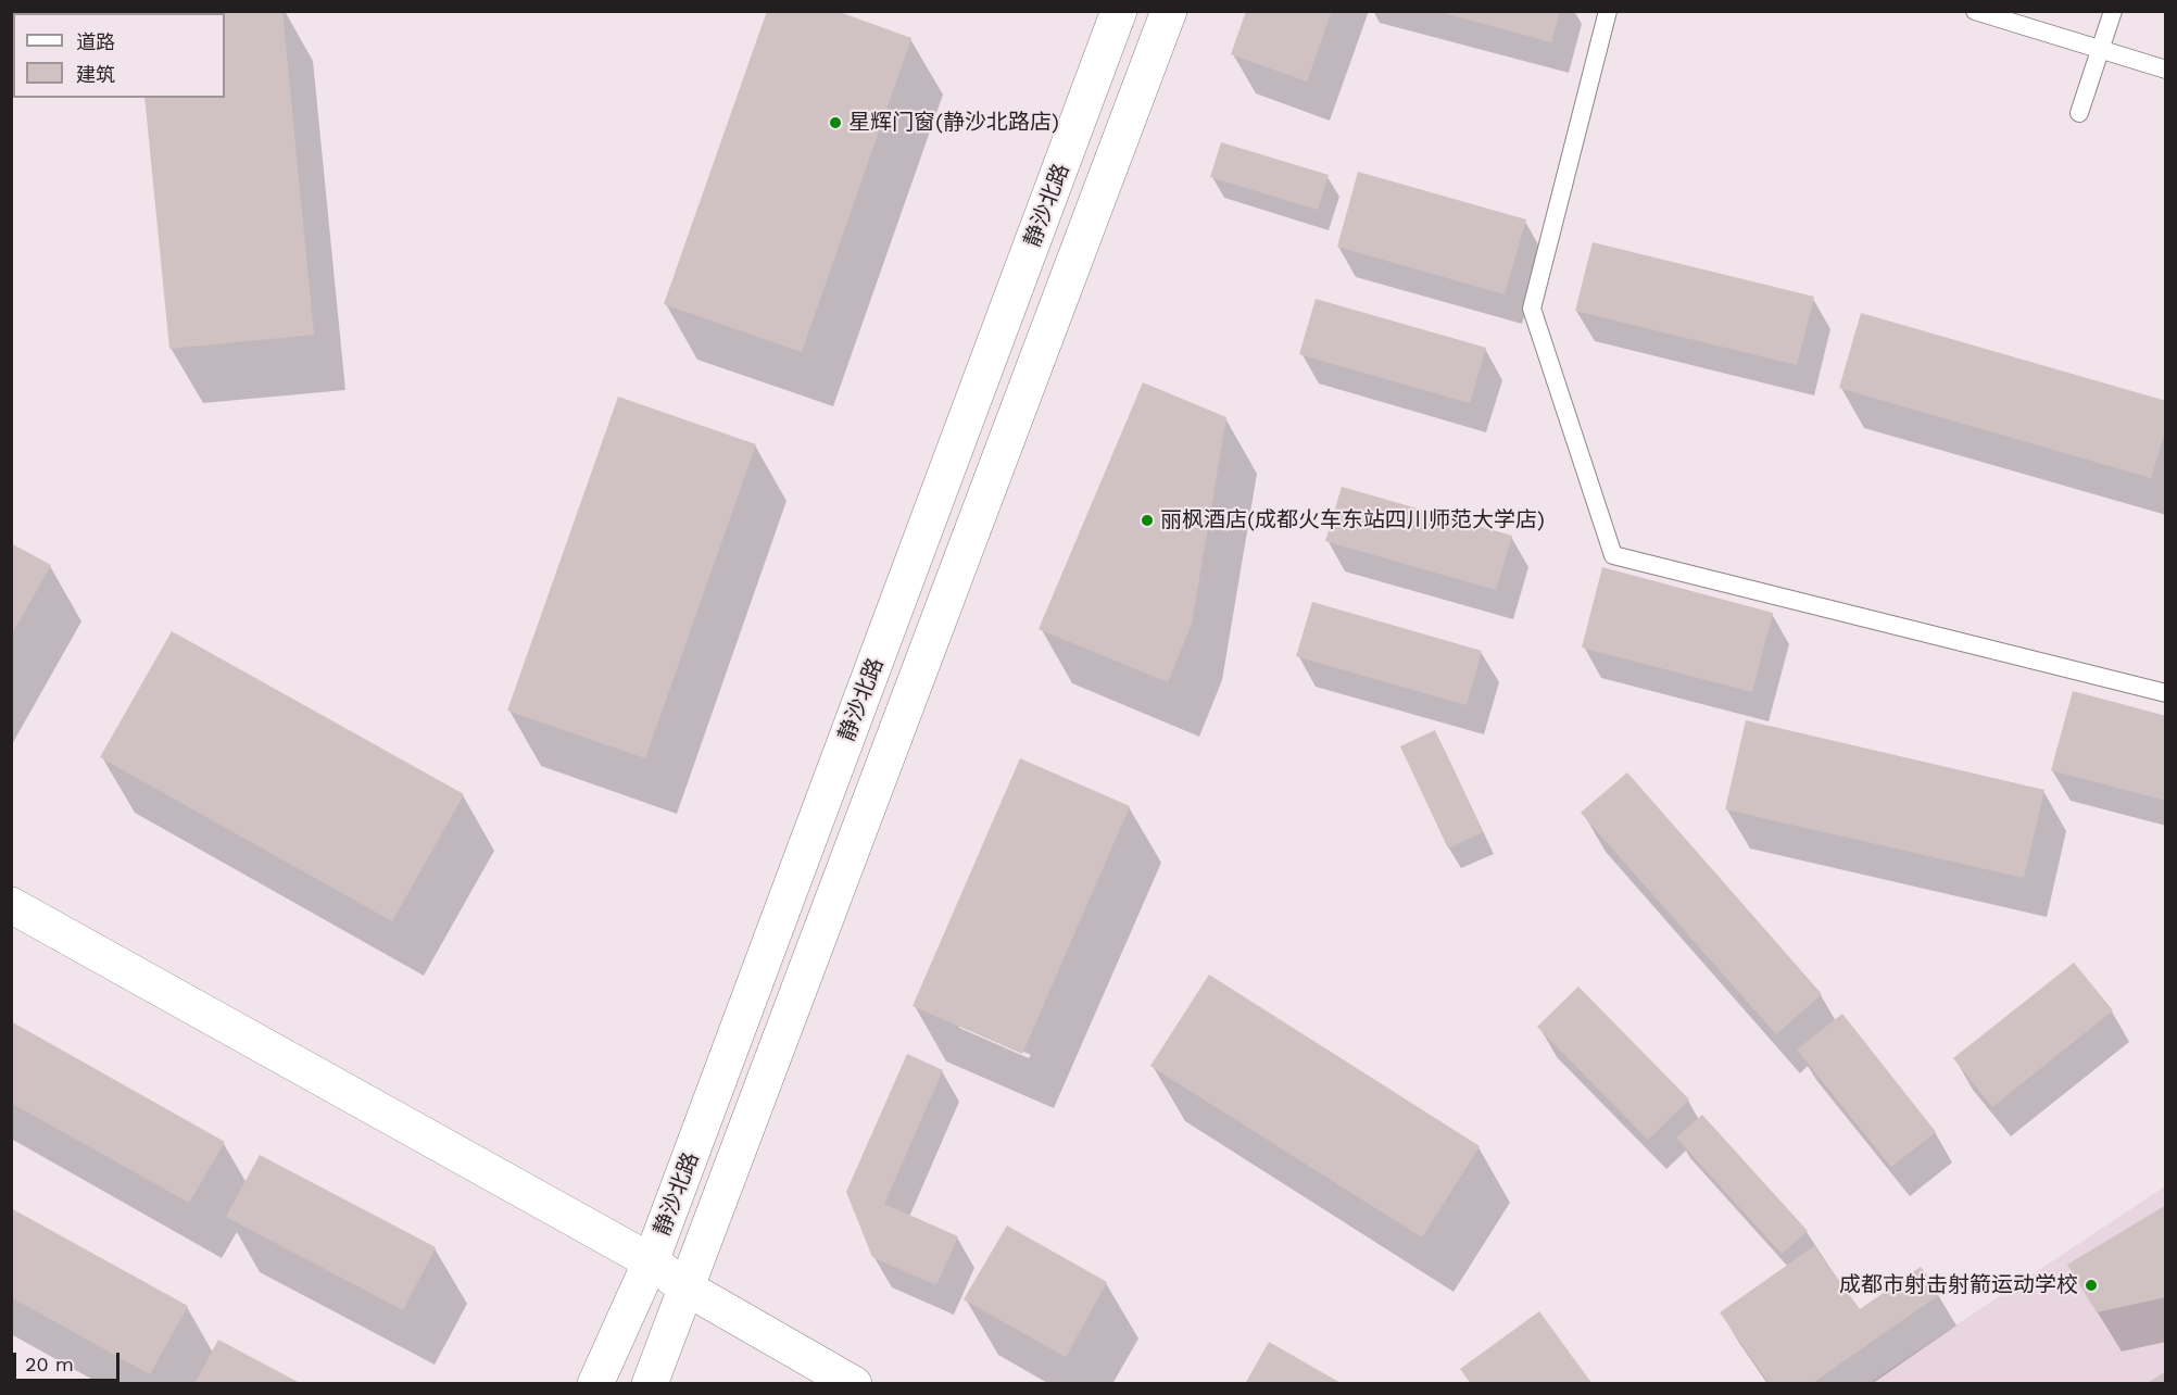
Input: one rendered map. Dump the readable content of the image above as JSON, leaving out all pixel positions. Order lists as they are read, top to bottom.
{
  "streets": {
    "street": ["静沙北路"]
  },
  "places": ["星辉门窗(静沙北路店)", "丽枫酒店(成都火车东站四川师范大学店)", "成都市射击射箭运动学校"],
  "legend": ["道路", "建筑"],
  "scale_bar": "20 m"
}
